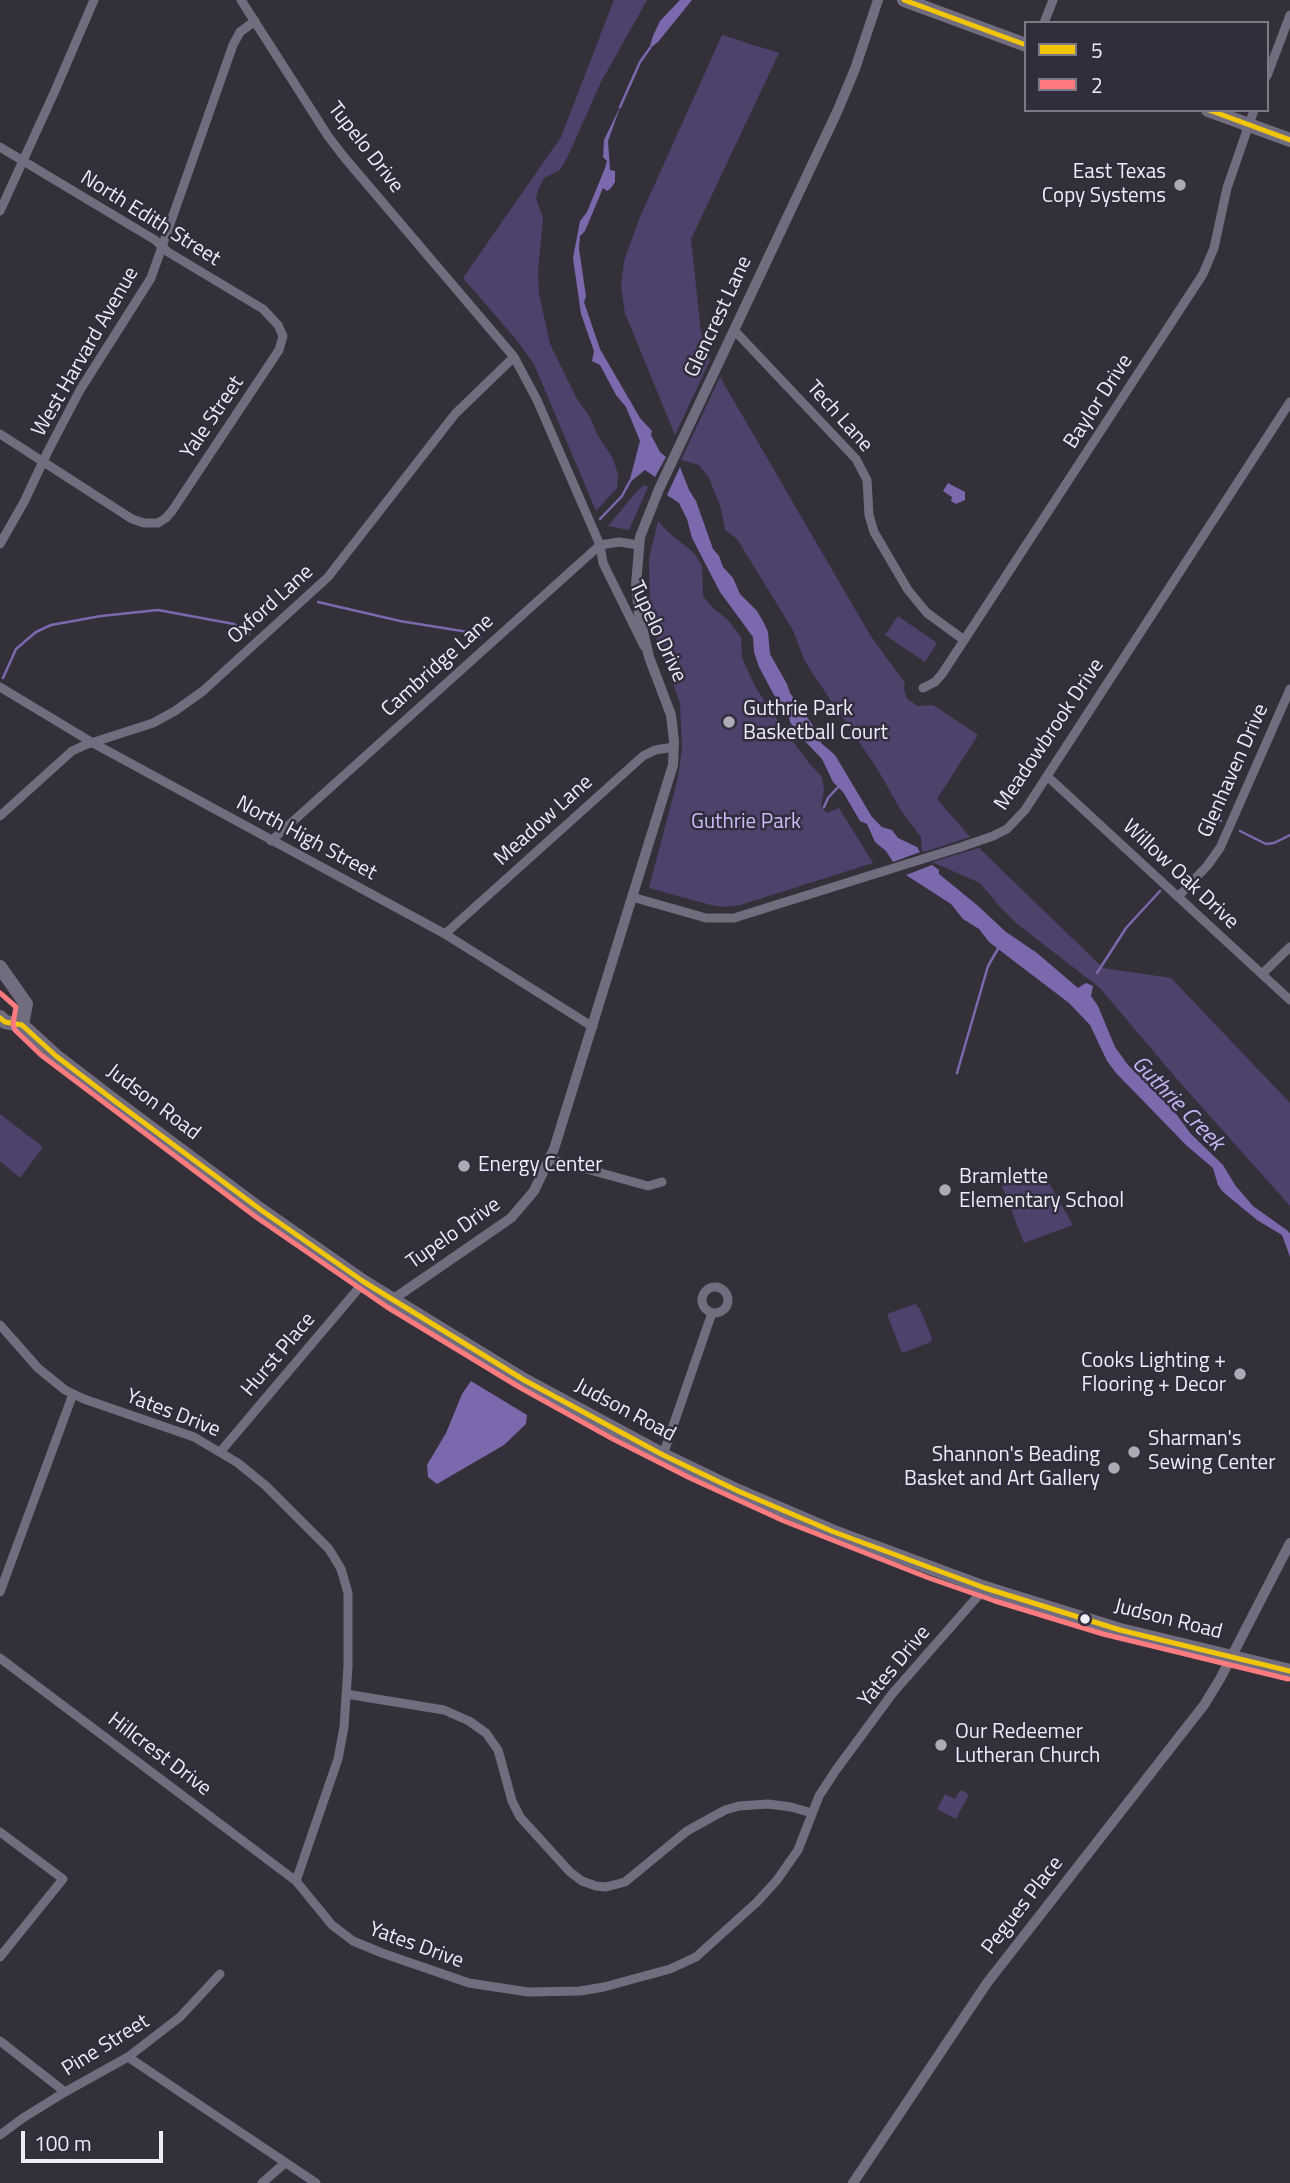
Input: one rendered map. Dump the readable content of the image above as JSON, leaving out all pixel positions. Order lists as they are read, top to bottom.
{
  "streets": {
    "main road": ["Judson Road"],
    "street": [
      "Tupelo Drive",
      "North Edith Street",
      "Glencrest Lane",
      "West Harvard Avenue",
      "Baylor Drive",
      "Tech Lane",
      "Yale Street",
      "Oxford Lane",
      "Cambridge Lane",
      "Meadowbrook Drive",
      "Glenhaven Drive",
      "Meadow Lane",
      "North High Street",
      "Willow Oak Drive",
      "Hurst Place",
      "Yates Drive",
      "Hillcrest Drive",
      "Pegues Place",
      "Pine Street"
    ]
  },
  "crossings": [
    ["Tupelo Drive", "Glencrest Lane"],
    ["Tupelo Drive", "West Harvard Avenue"],
    ["Tupelo Drive", "Oxford Lane"],
    ["Tupelo Drive", "Cambridge Lane"],
    ["Tupelo Drive", "Meadowbrook Drive"],
    ["Tupelo Drive", "Meadow Lane"],
    ["Tupelo Drive", "North High Street"],
    ["Tupelo Drive", "Judson Road"],
    ["North Edith Street", "West Harvard Avenue"],
    ["North Edith Street", "Yale Street"],
    ["Glencrest Lane", "Tech Lane"],
    ["West Harvard Avenue", "Yale Street"],
    ["Baylor Drive", "Tech Lane"],
    ["Oxford Lane", "North High Street"],
    ["Cambridge Lane", "North High Street"],
    ["Meadowbrook Drive", "Willow Oak Drive"],
    ["Glenhaven Drive", "Willow Oak Drive"],
    ["Meadow Lane", "North High Street"],
    ["Judson Road", "Hurst Place"],
    ["Judson Road", "Yates Drive"],
    ["Judson Road", "Pegues Place"],
    ["Hurst Place", "Yates Drive"],
    ["Yates Drive", "Hillcrest Drive"]
  ],
  "water": ["Guthrie Creek"],
  "parks": ["Guthrie Park"],
  "places": [
    "East Texas Copy Systems",
    "Guthrie Park Basketball Court",
    "Energy Center",
    "Bramlette Elementary School",
    "Cooks Lighting + Flooring + Decor",
    "Sharman's Sewing Center",
    "Shannon's Beading Basket and Art Gallery",
    "Our Redeemer Lutheran Church"
  ],
  "lines": ["transit line 5", "transit line 2"],
  "legend": ["5", "2"],
  "scale_bar": "100 m"
}
